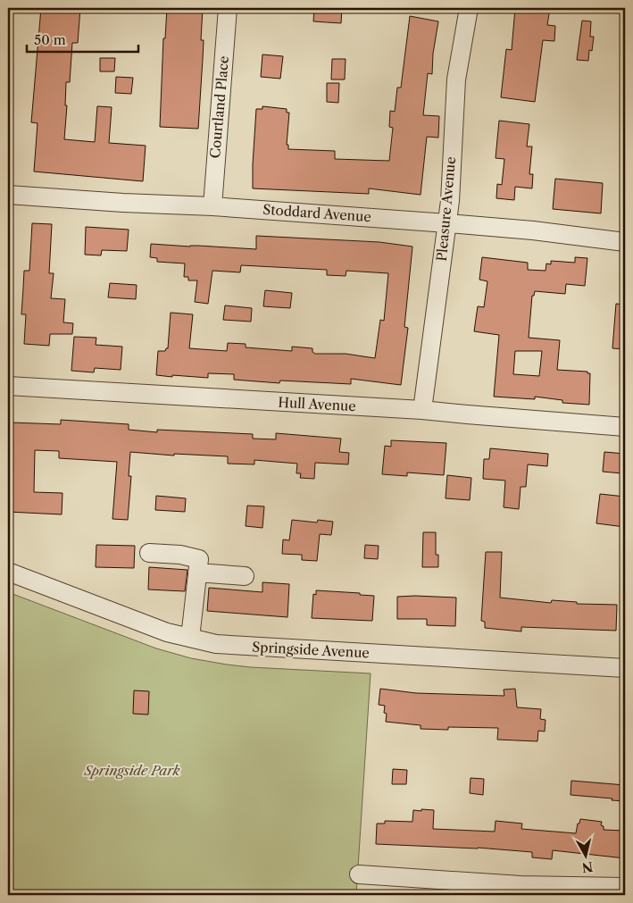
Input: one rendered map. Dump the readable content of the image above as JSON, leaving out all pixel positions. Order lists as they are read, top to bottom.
{
  "streets": {
    "street": [
      "Courtland Place",
      "Pleasure Avenue",
      "Stoddard Avenue",
      "Hull Avenue",
      "Springside Avenue"
    ]
  },
  "crossings": [
    ["Courtland Place", "Stoddard Avenue"],
    ["Pleasure Avenue", "Stoddard Avenue"],
    ["Pleasure Avenue", "Hull Avenue"]
  ],
  "parks": ["Springside Park"],
  "scale_bar": "50 m",
  "north": "bottom"
}
